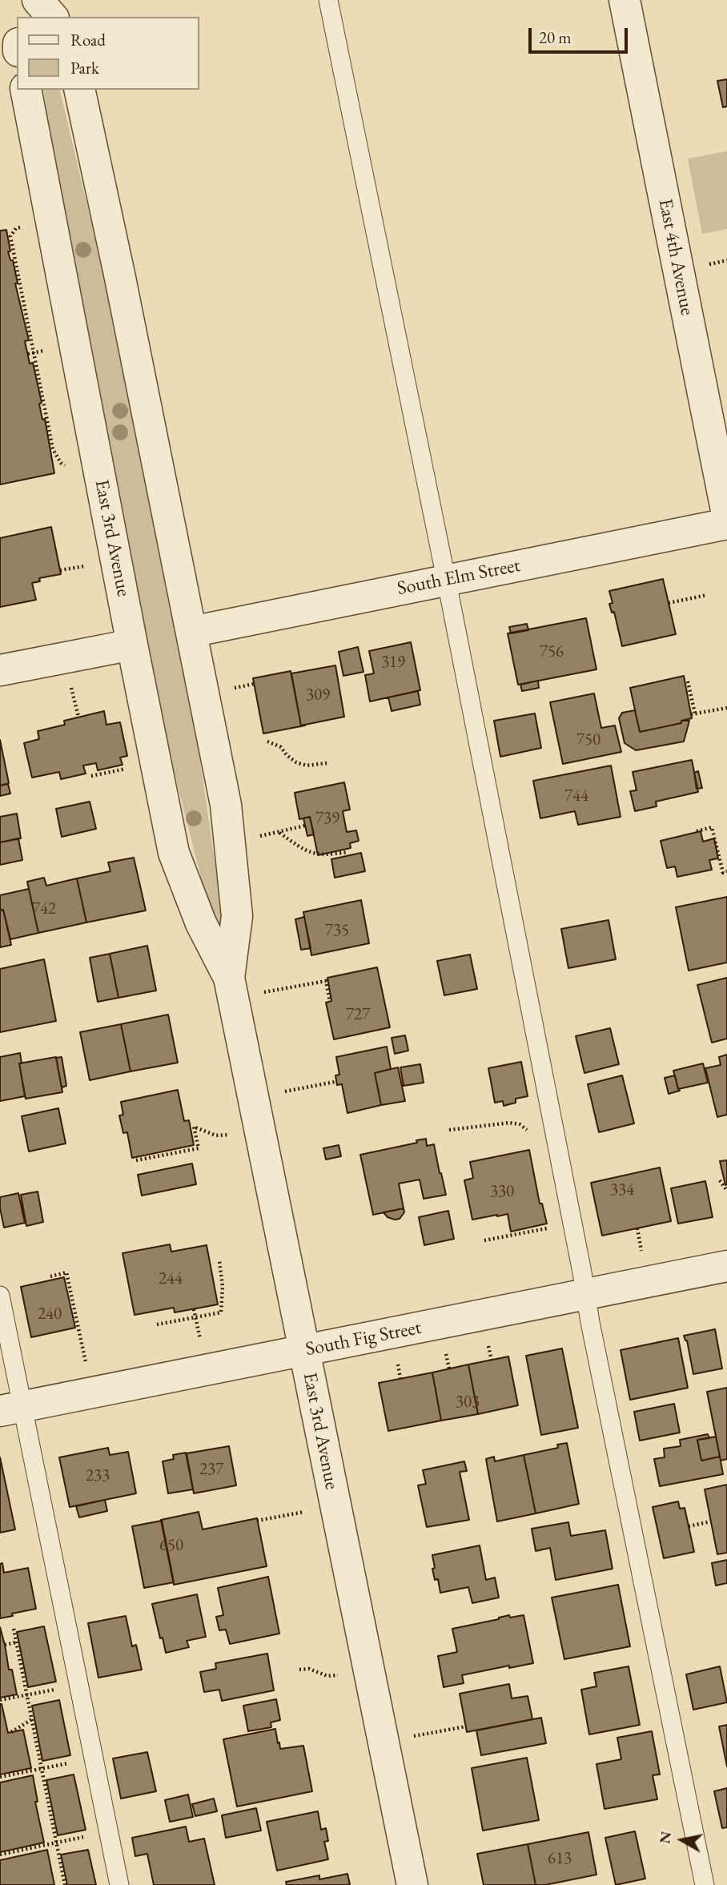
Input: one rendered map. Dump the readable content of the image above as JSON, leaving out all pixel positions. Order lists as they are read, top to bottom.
{
  "streets": {
    "street": [
      "East 4th Avenue",
      "East 3rd Avenue",
      "South Elm Street",
      "South Fig Street"
    ]
  },
  "crossings": [
    ["East 3rd Avenue", "South Elm Street"],
    ["East 3rd Avenue", "South Fig Street"]
  ],
  "house_numbers": [
    "756",
    "319",
    "309",
    "750",
    "744",
    "739",
    "742",
    "735",
    "727",
    "334",
    "330",
    "244",
    "240",
    "303",
    "237",
    "233",
    "650",
    "613"
  ],
  "legend": ["Road", "Park"],
  "scale_bar": "20 m",
  "north": "left"
}
